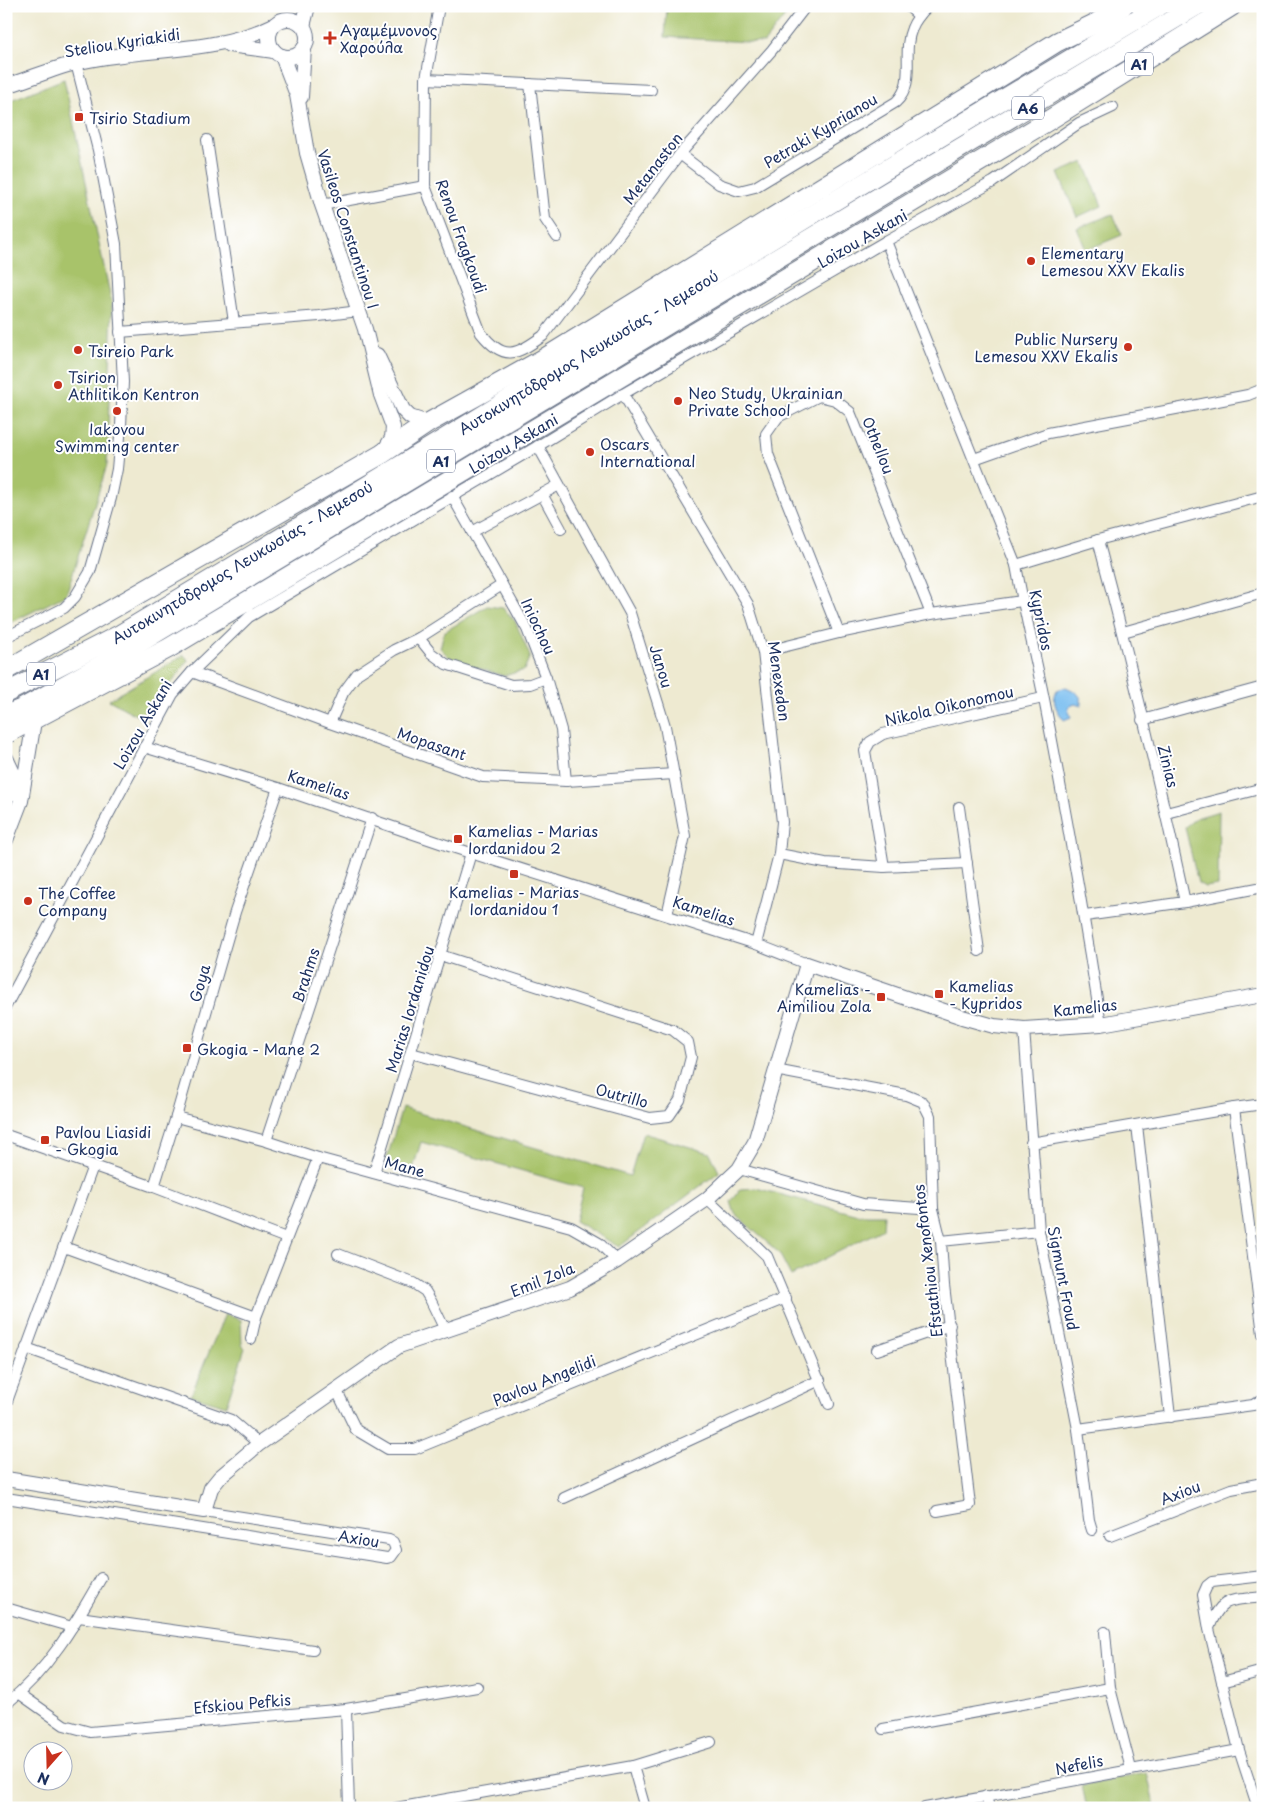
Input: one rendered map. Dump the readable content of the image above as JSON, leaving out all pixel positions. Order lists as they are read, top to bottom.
{
  "streets": {
    "highway": ["A1", "A6", "Αυτοκινητόδρομος Λευκωσίας - Λεμεσού"],
    "street": [
      "Steliou Kyriakidi",
      "Petraki Kyprianou",
      "Metanaston",
      "Vasileos Constantinou I",
      "Renou Fragkoudi",
      "Loizou Askani",
      "Othellou",
      "Kypridos",
      "Iniochou",
      "Janou",
      "Menexedon",
      "Nikola Oikonomou",
      "Mopasant",
      "Zinias",
      "Kamelias",
      "Brahms",
      "Goya",
      "Marias Iordanidou",
      "Outrillo",
      "Mane",
      "Efstathiou Xenofontos",
      "Sigmunt Froud",
      "Emil Zola",
      "Pavlou Angelidi",
      "Axiou",
      "Efskiou Pefkis",
      "Nefelis"
    ]
  },
  "crossings": [
    ["Steliou Kyriakidi", "Vasileos Constantinou I"],
    ["A6", "Αυτοκινητόδρομος Λευκωσίας - Λεμεσού"],
    ["Petraki Kyprianou", "Metanaston"],
    ["Metanaston", "Renou Fragkoudi"],
    ["Loizou Askani", "Kypridos"],
    ["Loizou Askani", "Iniochou"],
    ["Loizou Askani", "Janou"],
    ["Loizou Askani", "Menexedon"],
    ["Loizou Askani", "Mopasant"],
    ["Loizou Askani", "Kamelias"],
    ["Kypridos", "Nikola Oikonomou"],
    ["Kypridos", "Kamelias"],
    ["Iniochou", "Mopasant"],
    ["Janou", "Mopasant"],
    ["Janou", "Kamelias"],
    ["Menexedon", "Kamelias"],
    ["Kamelias", "Brahms"],
    ["Kamelias", "Goya"],
    ["Kamelias", "Marias Iordanidou"],
    ["Kamelias", "Sigmunt Froud"],
    ["Kamelias", "Emil Zola"],
    ["Brahms", "Mane"],
    ["Goya", "Mane"],
    ["Marias Iordanidou", "Outrillo"],
    ["Marias Iordanidou", "Mane"],
    ["Mane", "Emil Zola"],
    ["Efstathiou Xenofontos", "Emil Zola"],
    ["Emil Zola", "Pavlou Angelidi"],
    ["Emil Zola", "Axiou"]
  ],
  "places": {
    "health": ["Αγαμέμνονος Χαρούλα"],
    "transit": [
      "Tsirio Stadium",
      "Kamelias - Marias Iordanidou 2",
      "Kamelias - Marias Iordanidou 1",
      "Kamelias - Kypridos",
      "Kamelias - Aimiliou Zola",
      "Gkogia - Mane 2",
      "Pavlou Liasidi - Gkogia"
    ],
    "other": [
      "Elementary Lemesou XXV Ekalis",
      "Public Nursery Lemesou XXV Ekalis",
      "Tsireio Park",
      "Tsirion Athlitikon Kentron",
      "Neo Study, Ukrainian Private School",
      "Iakovou Swimming center",
      "Oscars International",
      "The Coffee Company"
    ]
  },
  "north": "bottom"
}
